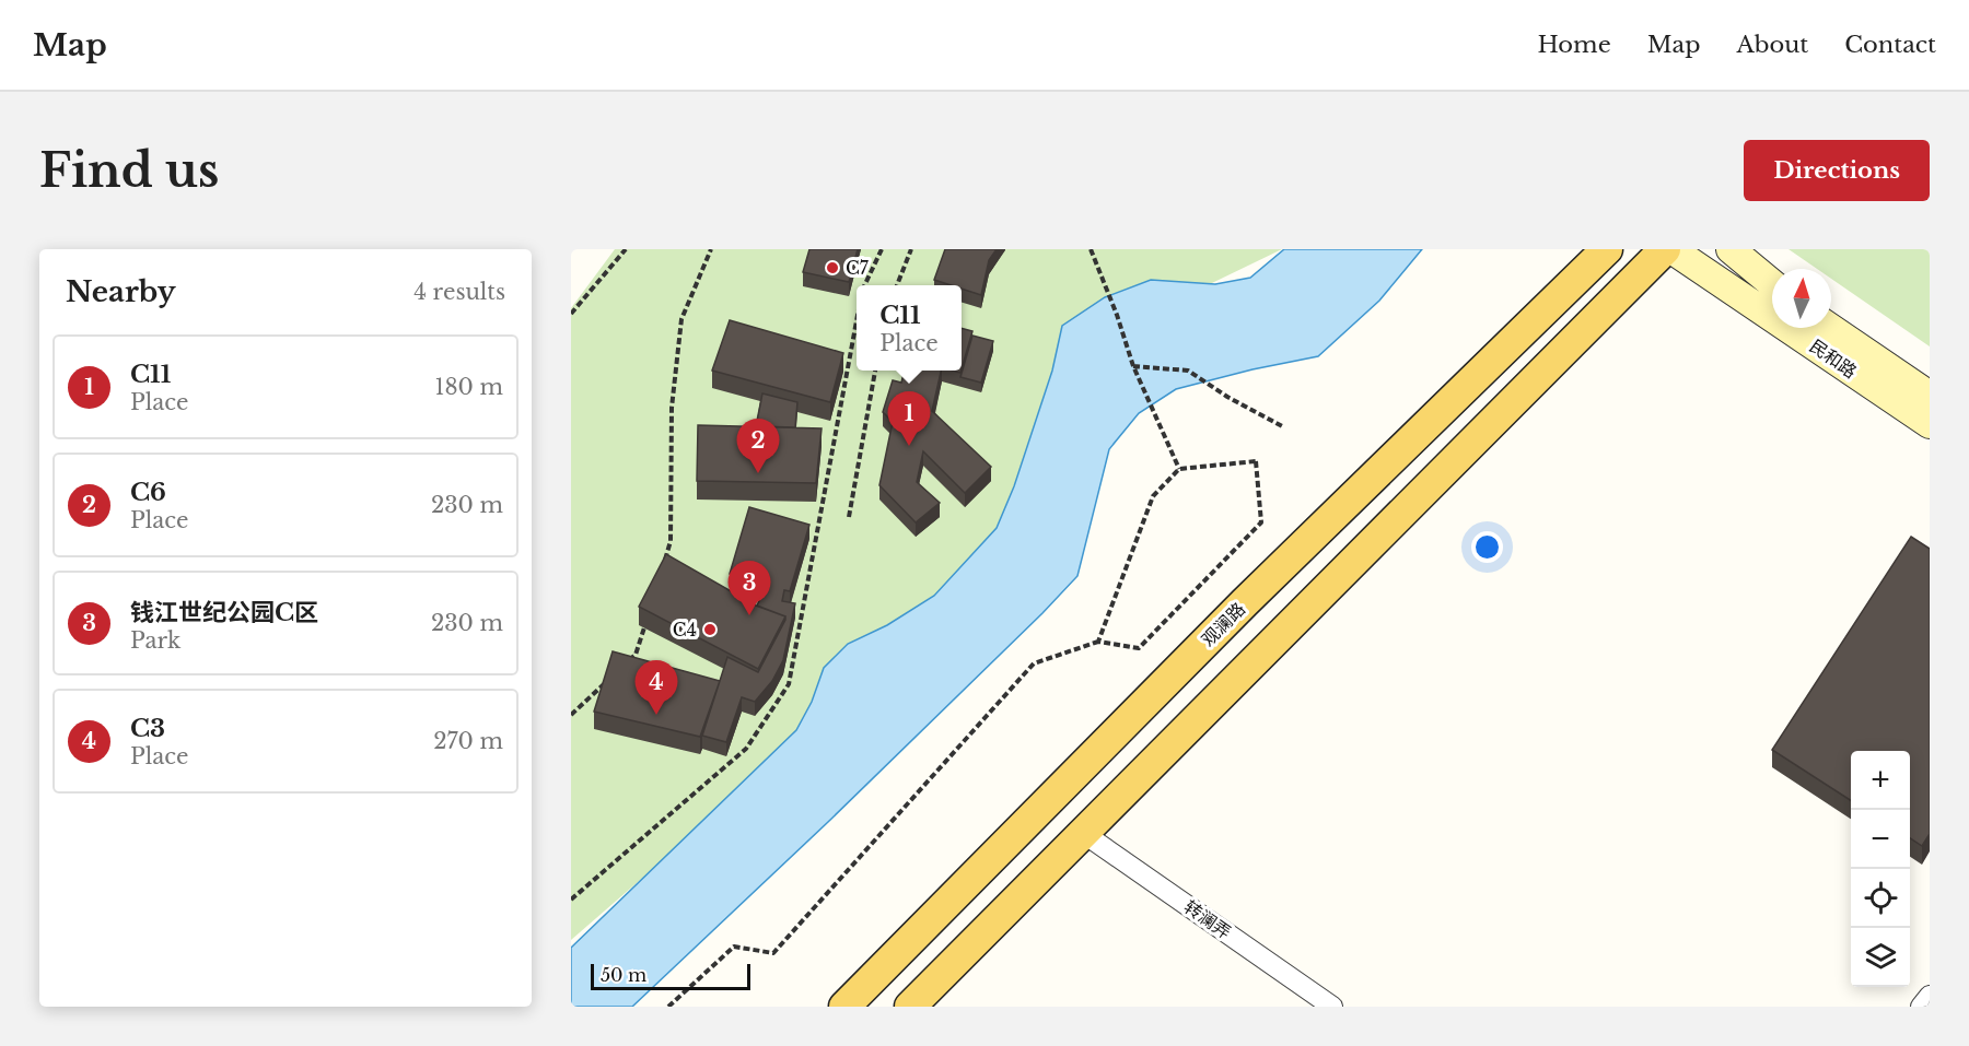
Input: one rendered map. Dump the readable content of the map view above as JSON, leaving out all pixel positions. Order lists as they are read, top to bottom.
{
  "streets": {
    "main road": ["民和路", "观澜路"],
    "street": ["转澜弄"]
  },
  "places": ["C7", "C4"],
  "scale_bar": "50 m",
  "north": "top",
  "page": {
    "header": "Map",
    "nav": [
      "Home",
      "Map",
      "About",
      "Contact"
    ],
    "buttons": "Directions",
    "title": "Find us",
    "heading": ["Nearby", "4 results"],
    "popup": ["C11", "Place"],
    "list": [
      {
        "mark": "1",
        "name": "C11",
        "note": "Place",
        "value": "180 m"
      },
      {
        "mark": "2",
        "name": "C6",
        "note": "Place",
        "value": "230 m"
      },
      {
        "mark": "3",
        "name": "钱江世纪公园C区",
        "note": "Park",
        "value": "230 m"
      },
      {
        "mark": "4",
        "name": "C3",
        "note": "Place",
        "value": "270 m"
      }
    ],
    "pins": [
      "1",
      "2",
      "3",
      "4"
    ],
    "map_buttons": ["+", "−"],
    "scale": "50 m"
  }
}
